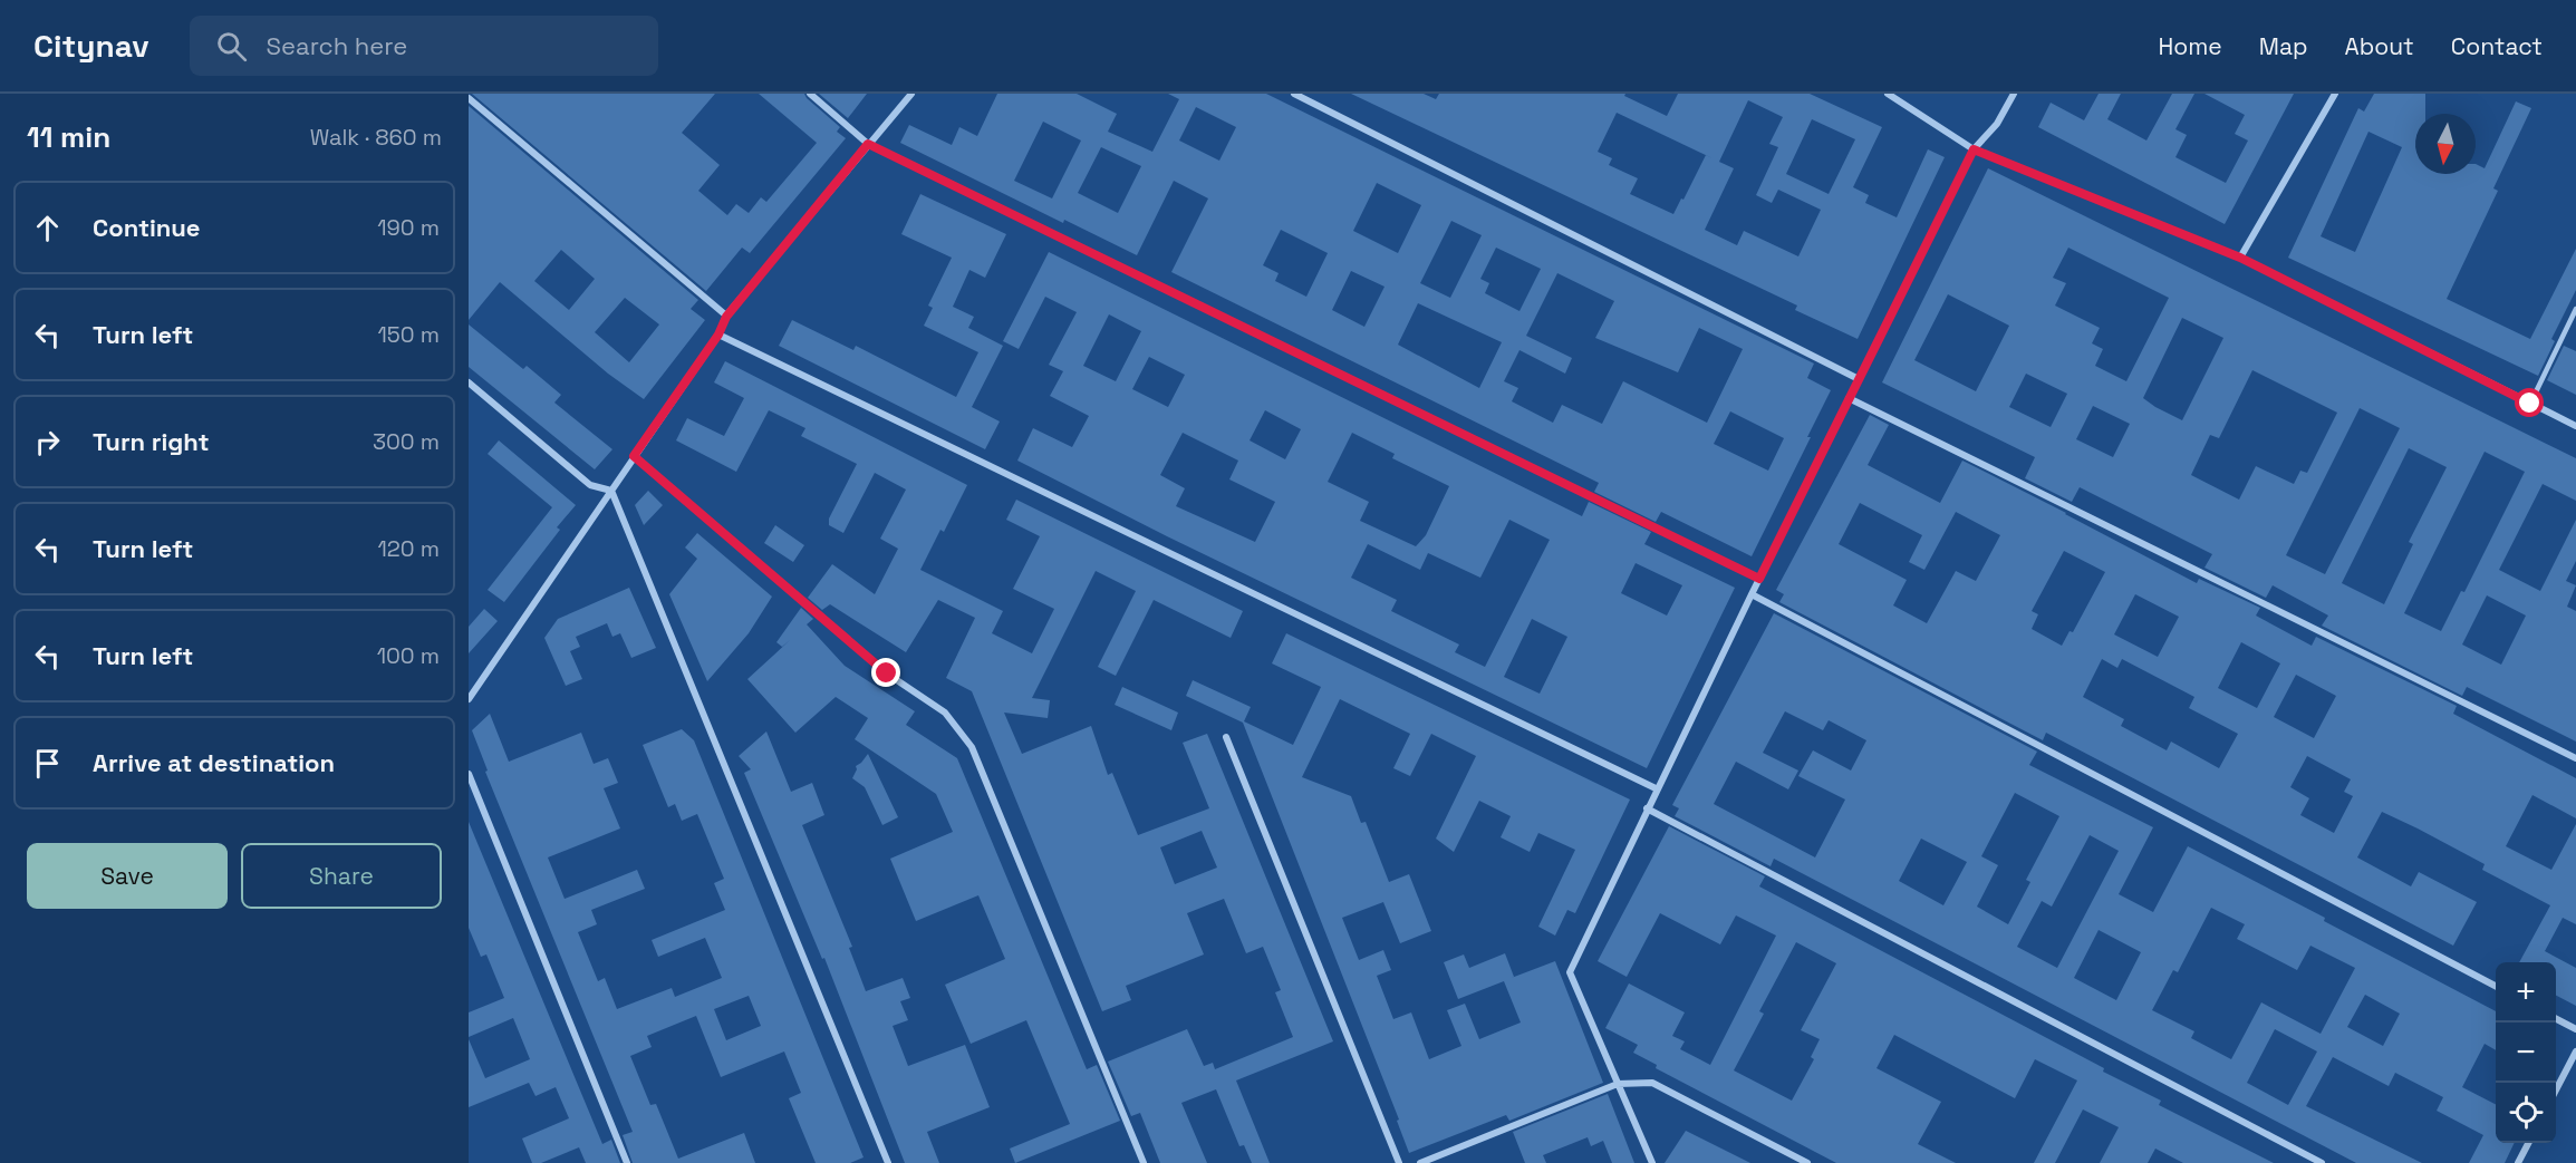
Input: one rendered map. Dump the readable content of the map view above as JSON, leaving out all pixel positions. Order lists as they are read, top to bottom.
{
  "north": "bottom",
  "page": {
    "header": "Citynav",
    "search": "Search here",
    "nav": [
      "Home",
      "Map",
      "About",
      "Contact"
    ],
    "heading": ["11 min", "Walk · 860 m"],
    "list": [
      ["Continue", "190 m"],
      ["Turn left", "150 m"],
      ["Turn right", "300 m"],
      ["Turn left", "120 m"],
      ["Turn left", "100 m"],
      "Arrive at destination"
    ],
    "buttons": ["Save", "Share"],
    "map_buttons": ["+", "−"]
  }
}
